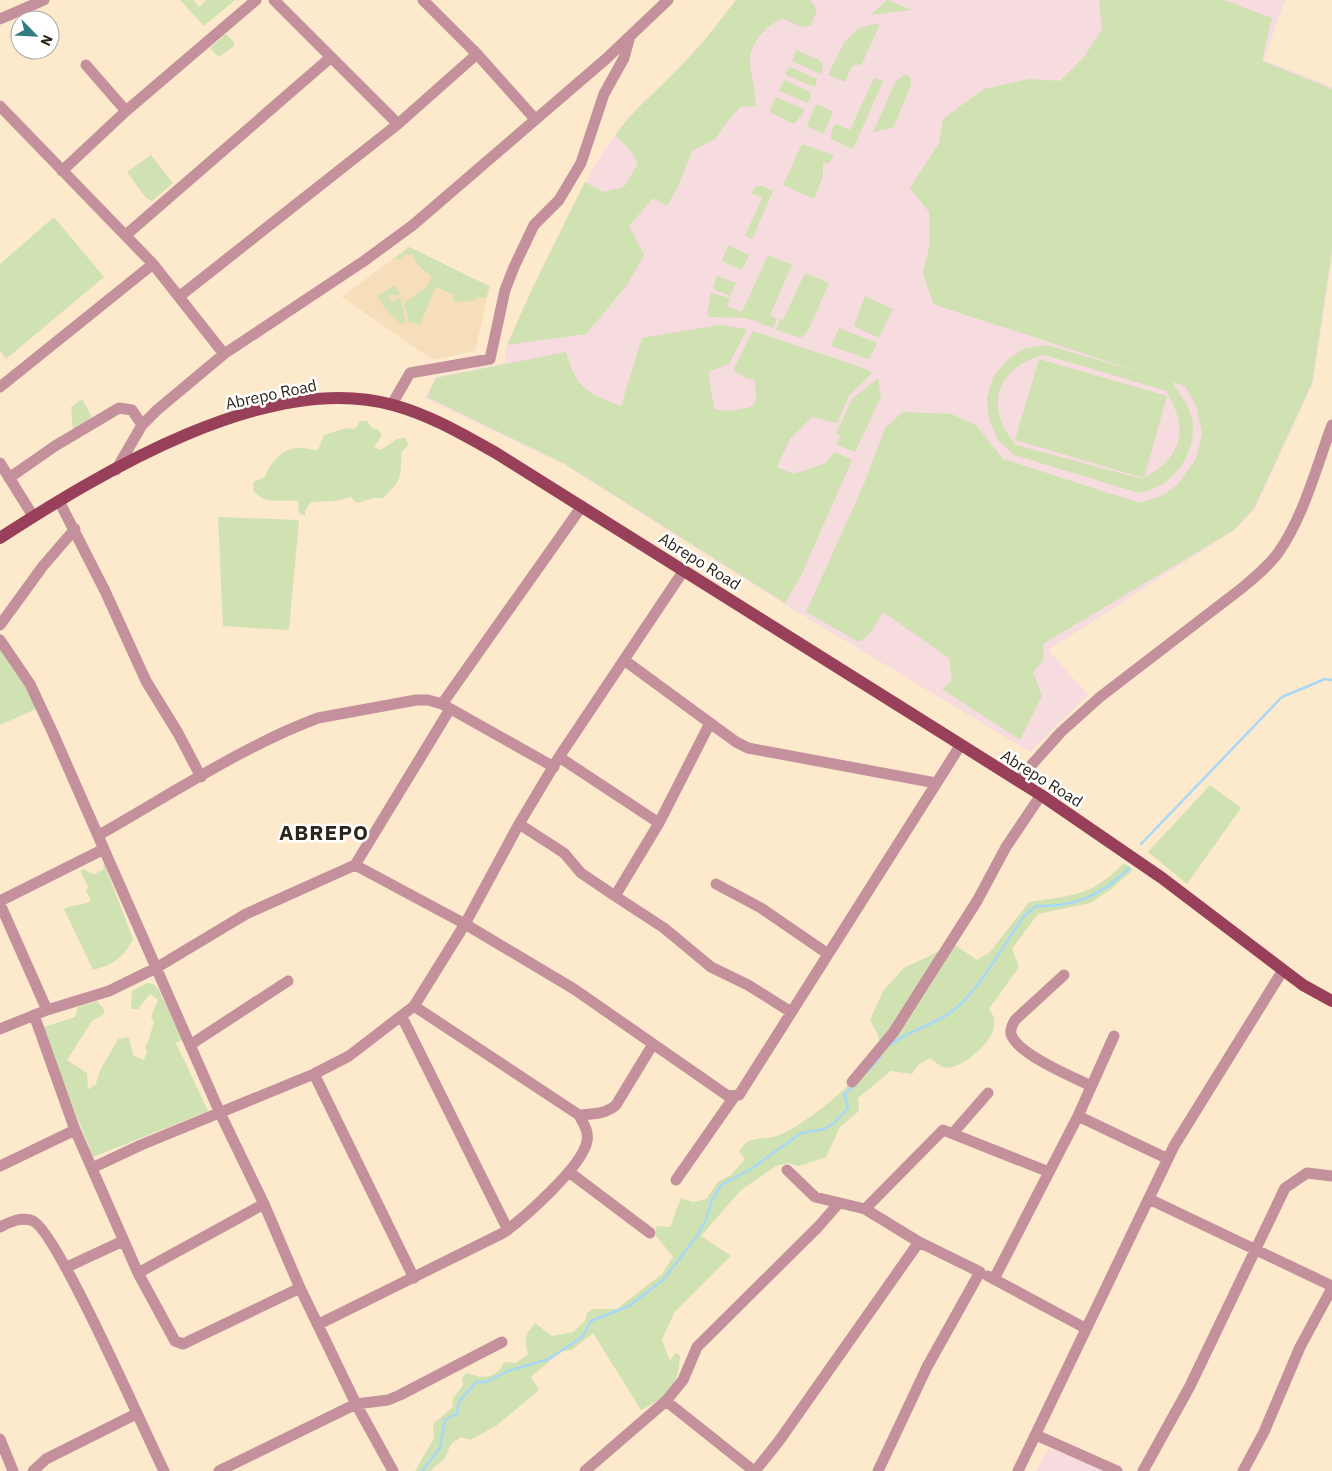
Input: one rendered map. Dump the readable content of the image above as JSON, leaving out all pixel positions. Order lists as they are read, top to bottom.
{
  "streets": {
    "main road": ["Abrepo Road"]
  },
  "districts": ["ABREPO"],
  "north": "bottom right"
}
